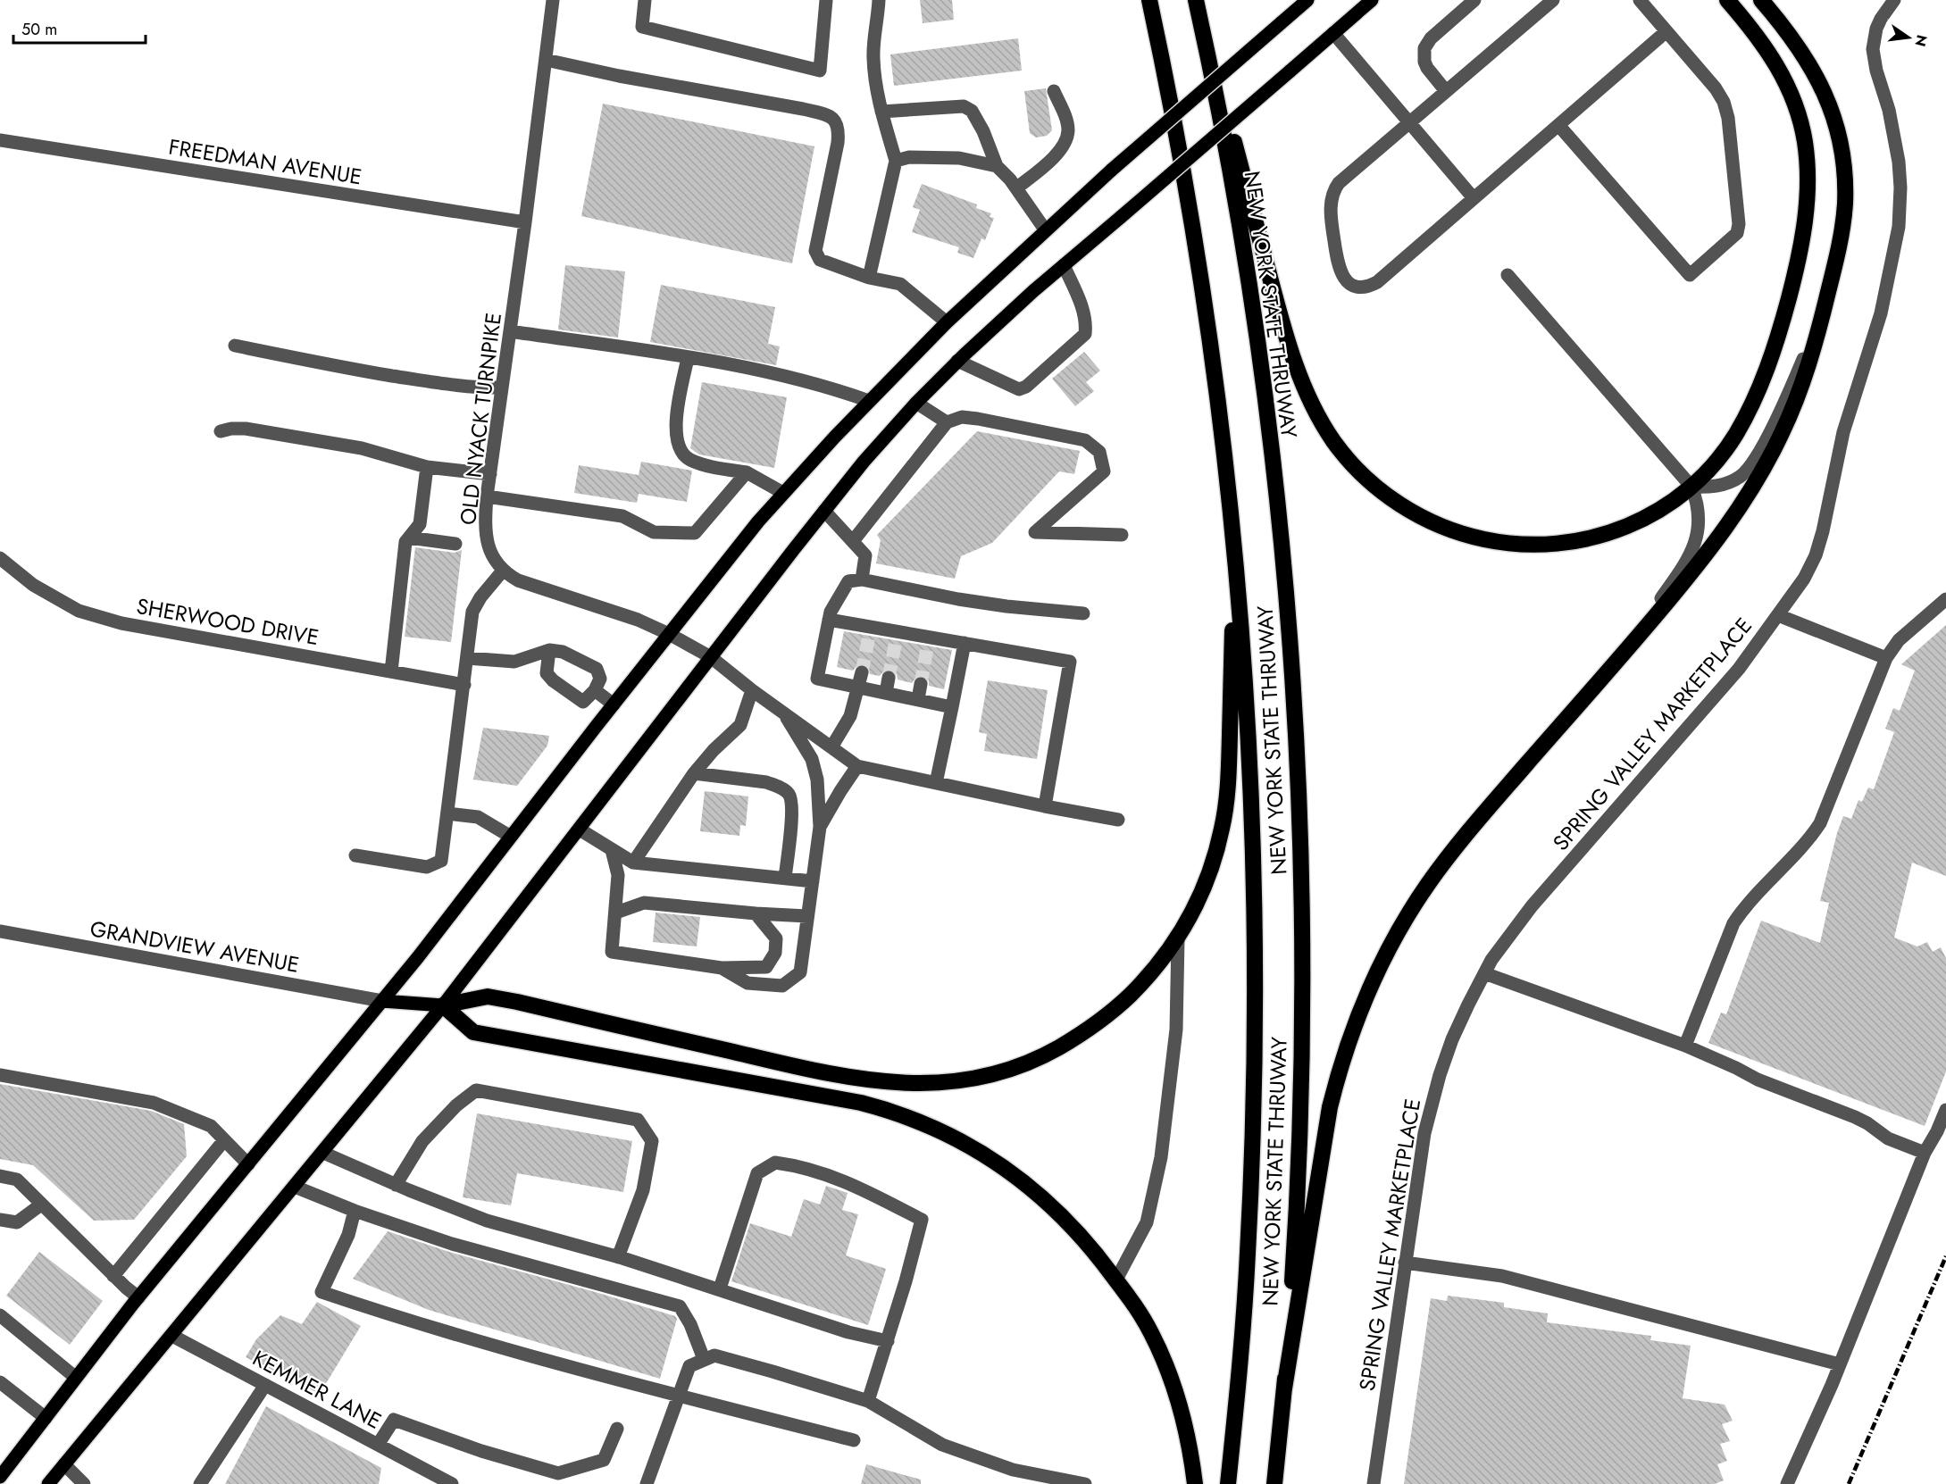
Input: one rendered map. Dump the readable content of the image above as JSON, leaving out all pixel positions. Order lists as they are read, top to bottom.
{
  "streets": {
    "highway": ["NEW YORK STATE THRUWAY"],
    "street": [
      "FREEDMAN AVENUE",
      "OLD NYACK TURNPIKE",
      "SHERWOOD DRIVE",
      "SPRING VALLEY MARKETPLACE",
      "GRANDVIEW AVENUE",
      "KEMMER LANE"
    ]
  },
  "crossings": [
    ["FREEDMAN AVENUE", "OLD NYACK TURNPIKE"]
  ],
  "scale_bar": "50 m",
  "north": "right"
}
